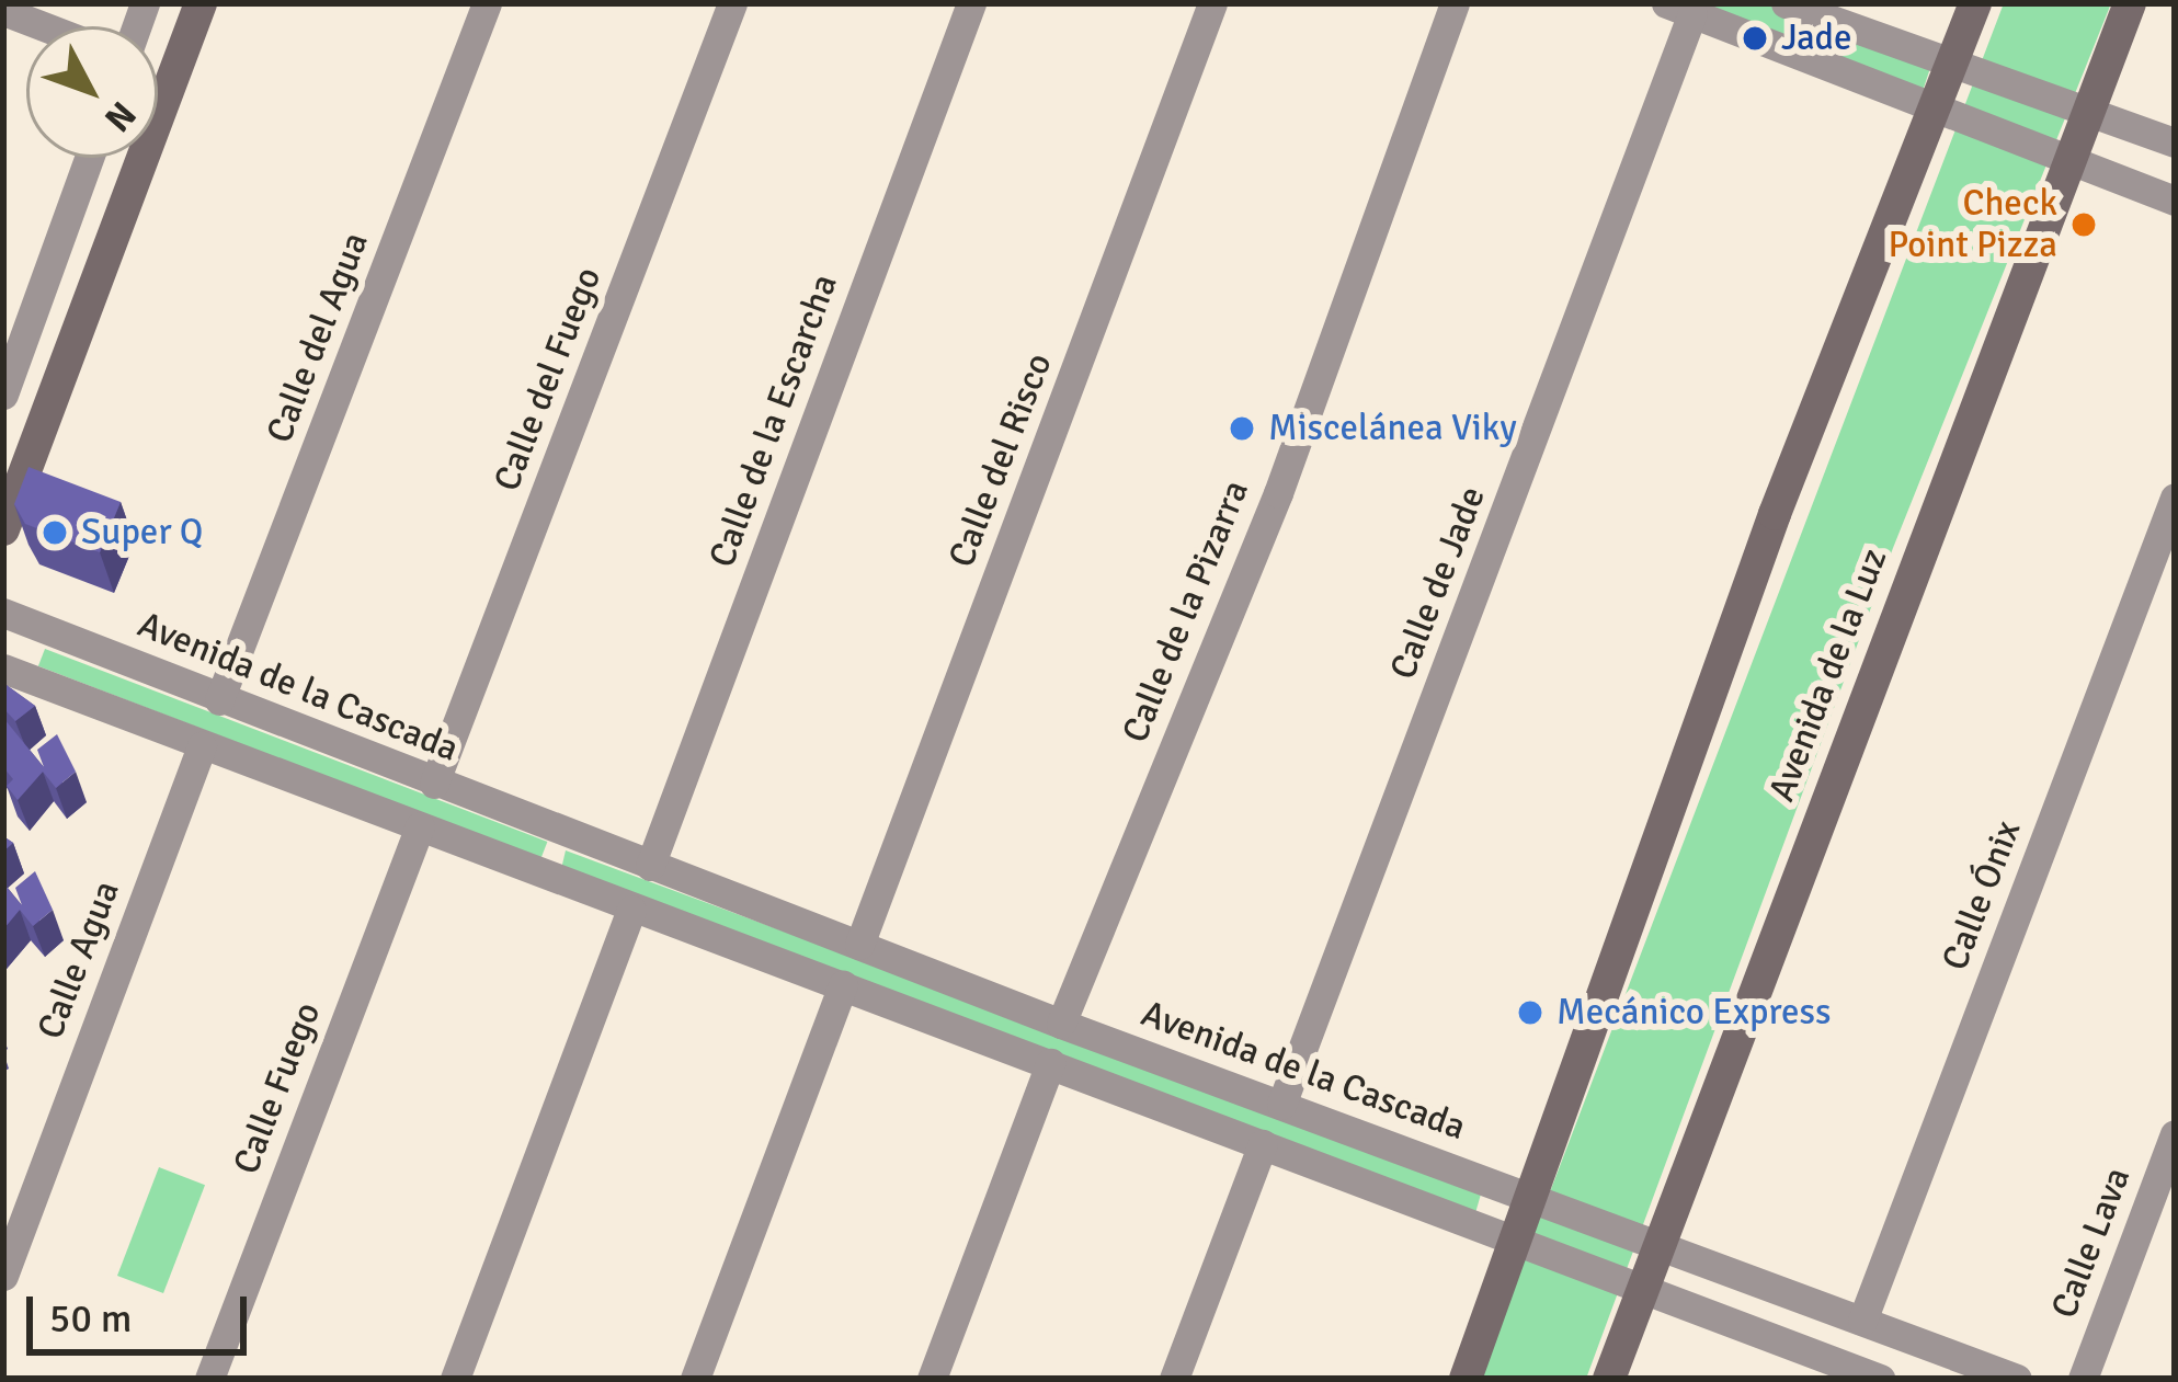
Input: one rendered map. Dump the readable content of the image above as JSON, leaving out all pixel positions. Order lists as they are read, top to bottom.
{
  "streets": {
    "main road": ["Avenida de la Luz"],
    "street": [
      "Calle del Agua",
      "Calle del Fuego",
      "Calle de la Escarcha",
      "Calle del Risco",
      "Calle de Jade",
      "Calle de la Pizarra",
      "Avenida de la Cascada",
      "Calle Ónix",
      "Calle Agua",
      "Calle Fuego",
      "Calle Lava"
    ]
  },
  "crossings": [
    ["Calle del Agua", "Avenida de la Cascada"],
    ["Calle del Fuego", "Avenida de la Cascada"],
    ["Calle de la Escarcha", "Avenida de la Cascada"],
    ["Calle del Risco", "Avenida de la Cascada"],
    ["Calle de Jade", "Avenida de la Cascada"],
    ["Calle de la Pizarra", "Avenida de la Cascada"],
    ["Avenida de la Luz", "Avenida de la Cascada"],
    ["Avenida de la Cascada", "Calle Ónix"]
  ],
  "places": [
    "Jade",
    "Check Point Pizza",
    "Miscelánea Viky",
    "Super Q",
    "Mecánico Express"
  ],
  "scale_bar": "50 m",
  "north": "bottom right"
}
